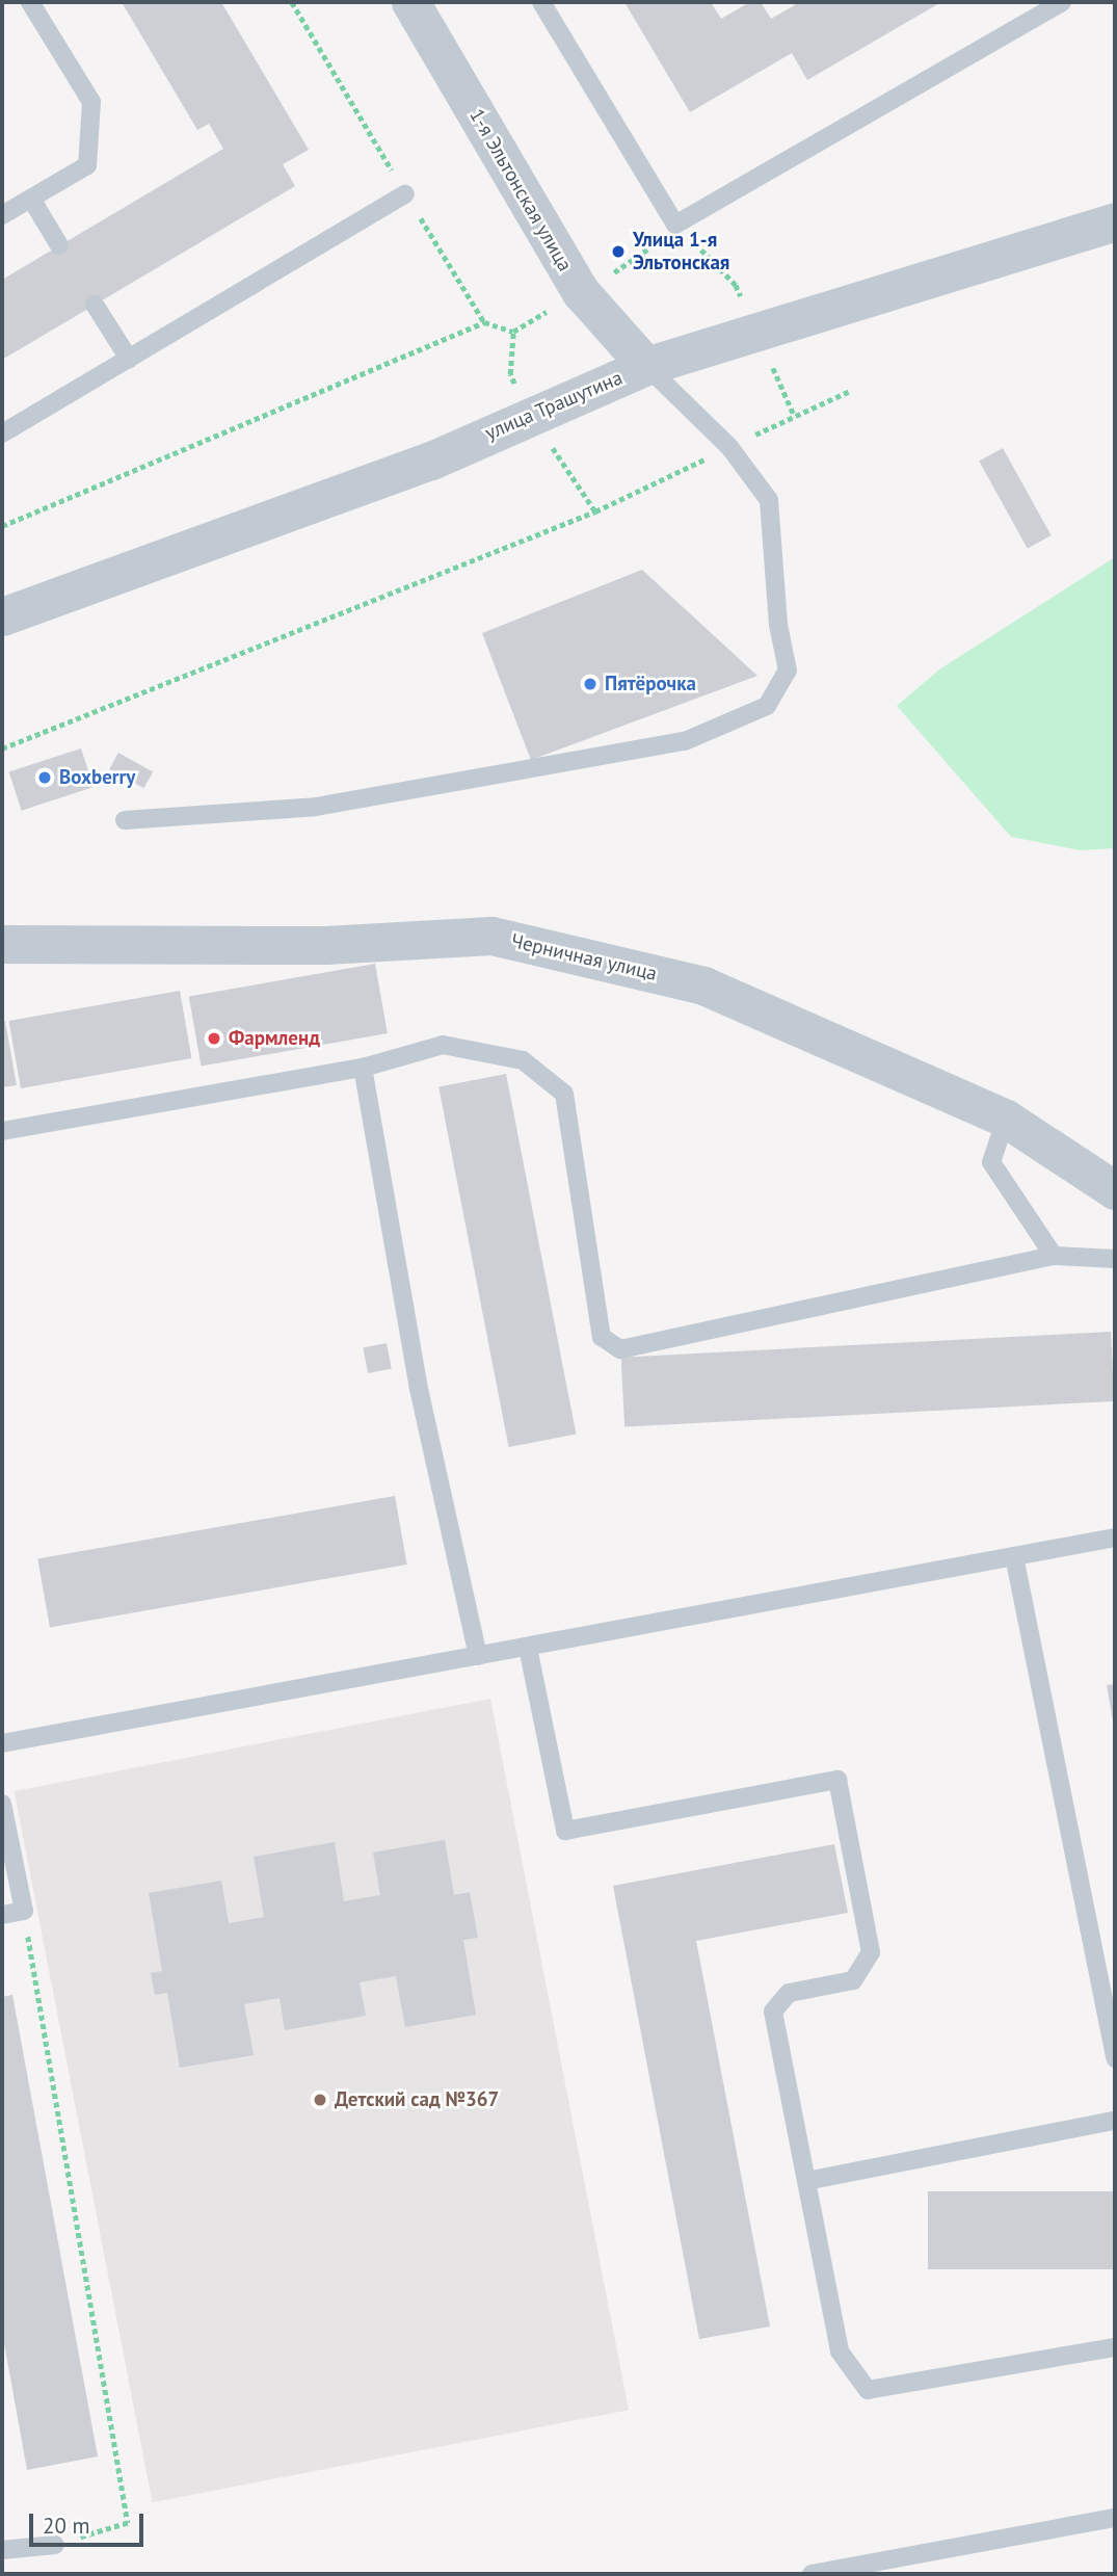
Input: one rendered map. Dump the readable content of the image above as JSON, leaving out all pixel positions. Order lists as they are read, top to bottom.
{
  "streets": {
    "street": ["1-я Эльтонская улица", "улица Трашутина", "Черничная улица"]
  },
  "crossings": [
    ["1-я Эльтонская улица", "улица Трашутина"]
  ],
  "places": [
    "Улица 1-я Эльтонская",
    "Пятёрочка",
    "Boxberry",
    "Фармленд",
    "Детский сад №367"
  ],
  "scale_bar": "20 m"
}
